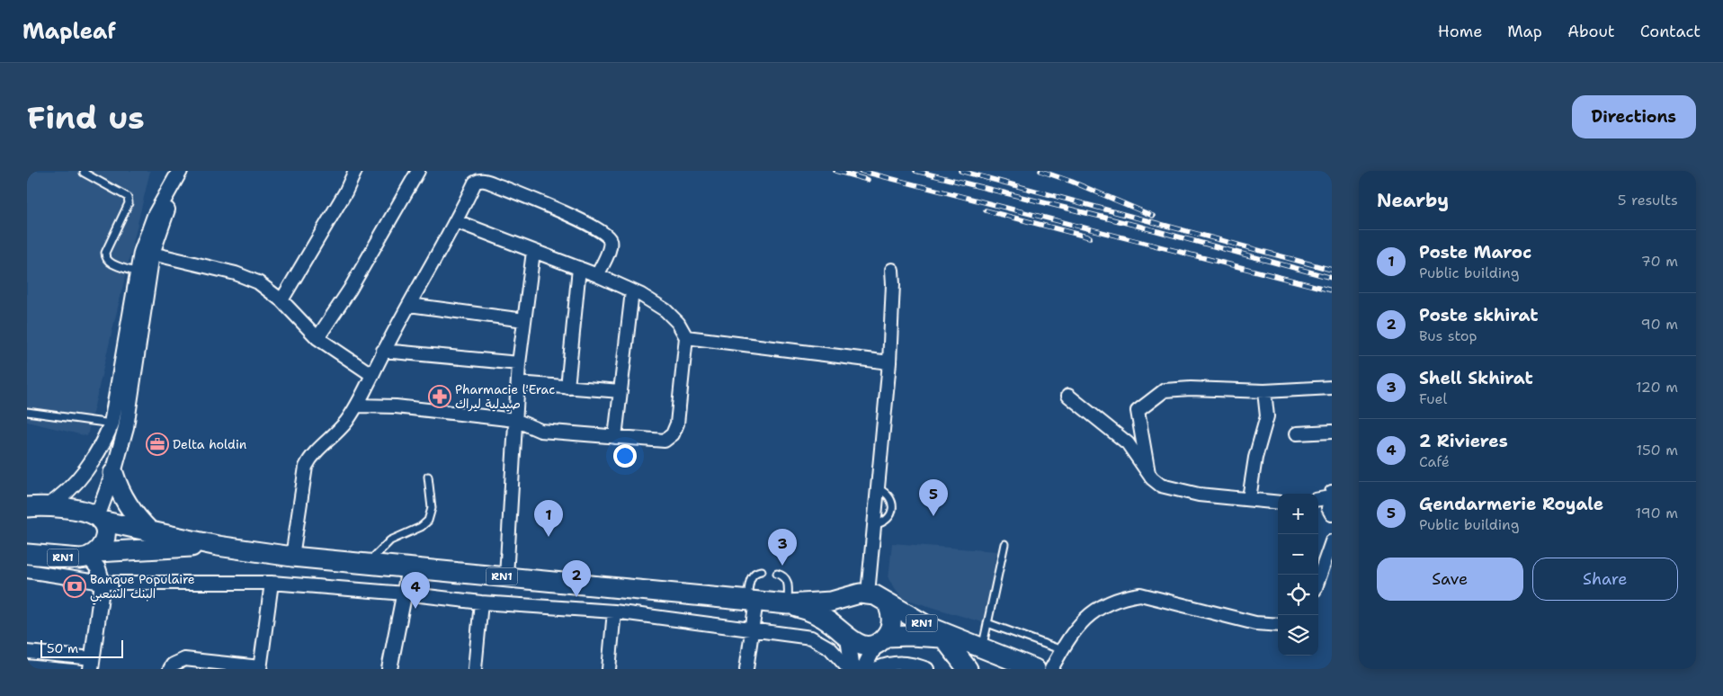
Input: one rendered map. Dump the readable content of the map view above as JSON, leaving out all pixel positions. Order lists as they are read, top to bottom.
{
  "streets": {
    "main road": ["RN1"]
  },
  "places": {
    "pharmacy": ["Pharmacie l'Erac صيدلية ليراك"],
    "office": ["Delta holdin"],
    "bank": ["Banque Populaire البنك الشعبي"]
  },
  "scale_bar": "50 m",
  "page": {
    "header": "Mapleaf",
    "nav": [
      "Home",
      "Map",
      "About",
      "Contact"
    ],
    "buttons": [
      "Directions",
      ["Save", "Share"]
    ],
    "title": "Find us",
    "heading": ["Nearby", "5 results"],
    "list": [
      {
        "mark": "1",
        "name": "Poste Maroc",
        "note": "Public building",
        "value": "70 m"
      },
      {
        "mark": "2",
        "name": "Poste skhirat",
        "note": "Bus stop",
        "value": "90 m"
      },
      {
        "mark": "3",
        "name": "Shell Skhirat",
        "note": "Fuel",
        "value": "120 m"
      },
      {
        "mark": "4",
        "name": "2 Rivieres",
        "note": "Café",
        "value": "150 m"
      },
      {
        "mark": "5",
        "name": "Gendarmerie Royale",
        "note": "Public building",
        "value": "190 m"
      }
    ],
    "pins": [
      "5",
      "1",
      "3",
      "2",
      "4"
    ],
    "map_buttons": ["+", "−"],
    "scale": "50 m"
  }
}
